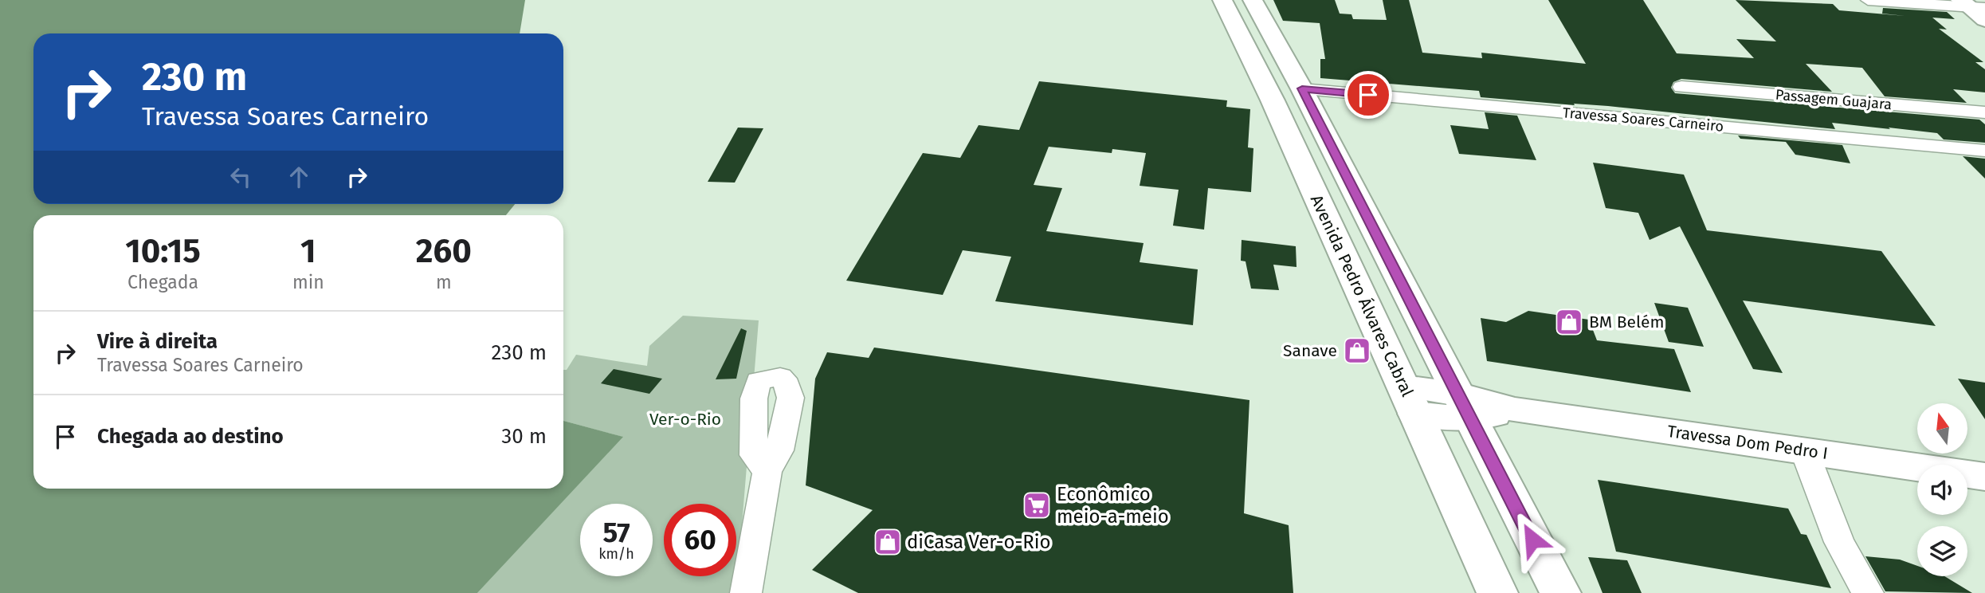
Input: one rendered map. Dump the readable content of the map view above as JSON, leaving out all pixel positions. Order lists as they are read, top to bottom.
{
  "streets": {
    "main road": ["Avenida Pedro Álvares Cabral", "Travessa Dom Pedro I"],
    "street": ["Passagem Guajara", "Travessa Soares Carneiro"]
  },
  "crossings": [
    ["Avenida Pedro Álvares Cabral", "Travessa Dom Pedro I"]
  ],
  "parks": ["Ver-o-Rio"],
  "places": {
    "shop": ["BM Belém", "Sanave", "diCasa Ver-o-Rio"],
    "supermarket": ["Econômico meio-a-meio"]
  },
  "north": "top",
  "page": {
    "turn": ["230 m", "Travessa Soares Carneiro"],
    "eta": [
      "10:15",
      "Chegada",
      "1",
      "min",
      "260",
      "m"
    ],
    "list": [
      {
        "name": "Vire à direita",
        "note": "Travessa Soares Carneiro",
        "value": "230 m"
      },
      {
        "name": "Chegada ao destino",
        "value": "30 m"
      }
    ],
    "speed": "57 km/h",
    "limit": "60"
  }
}
